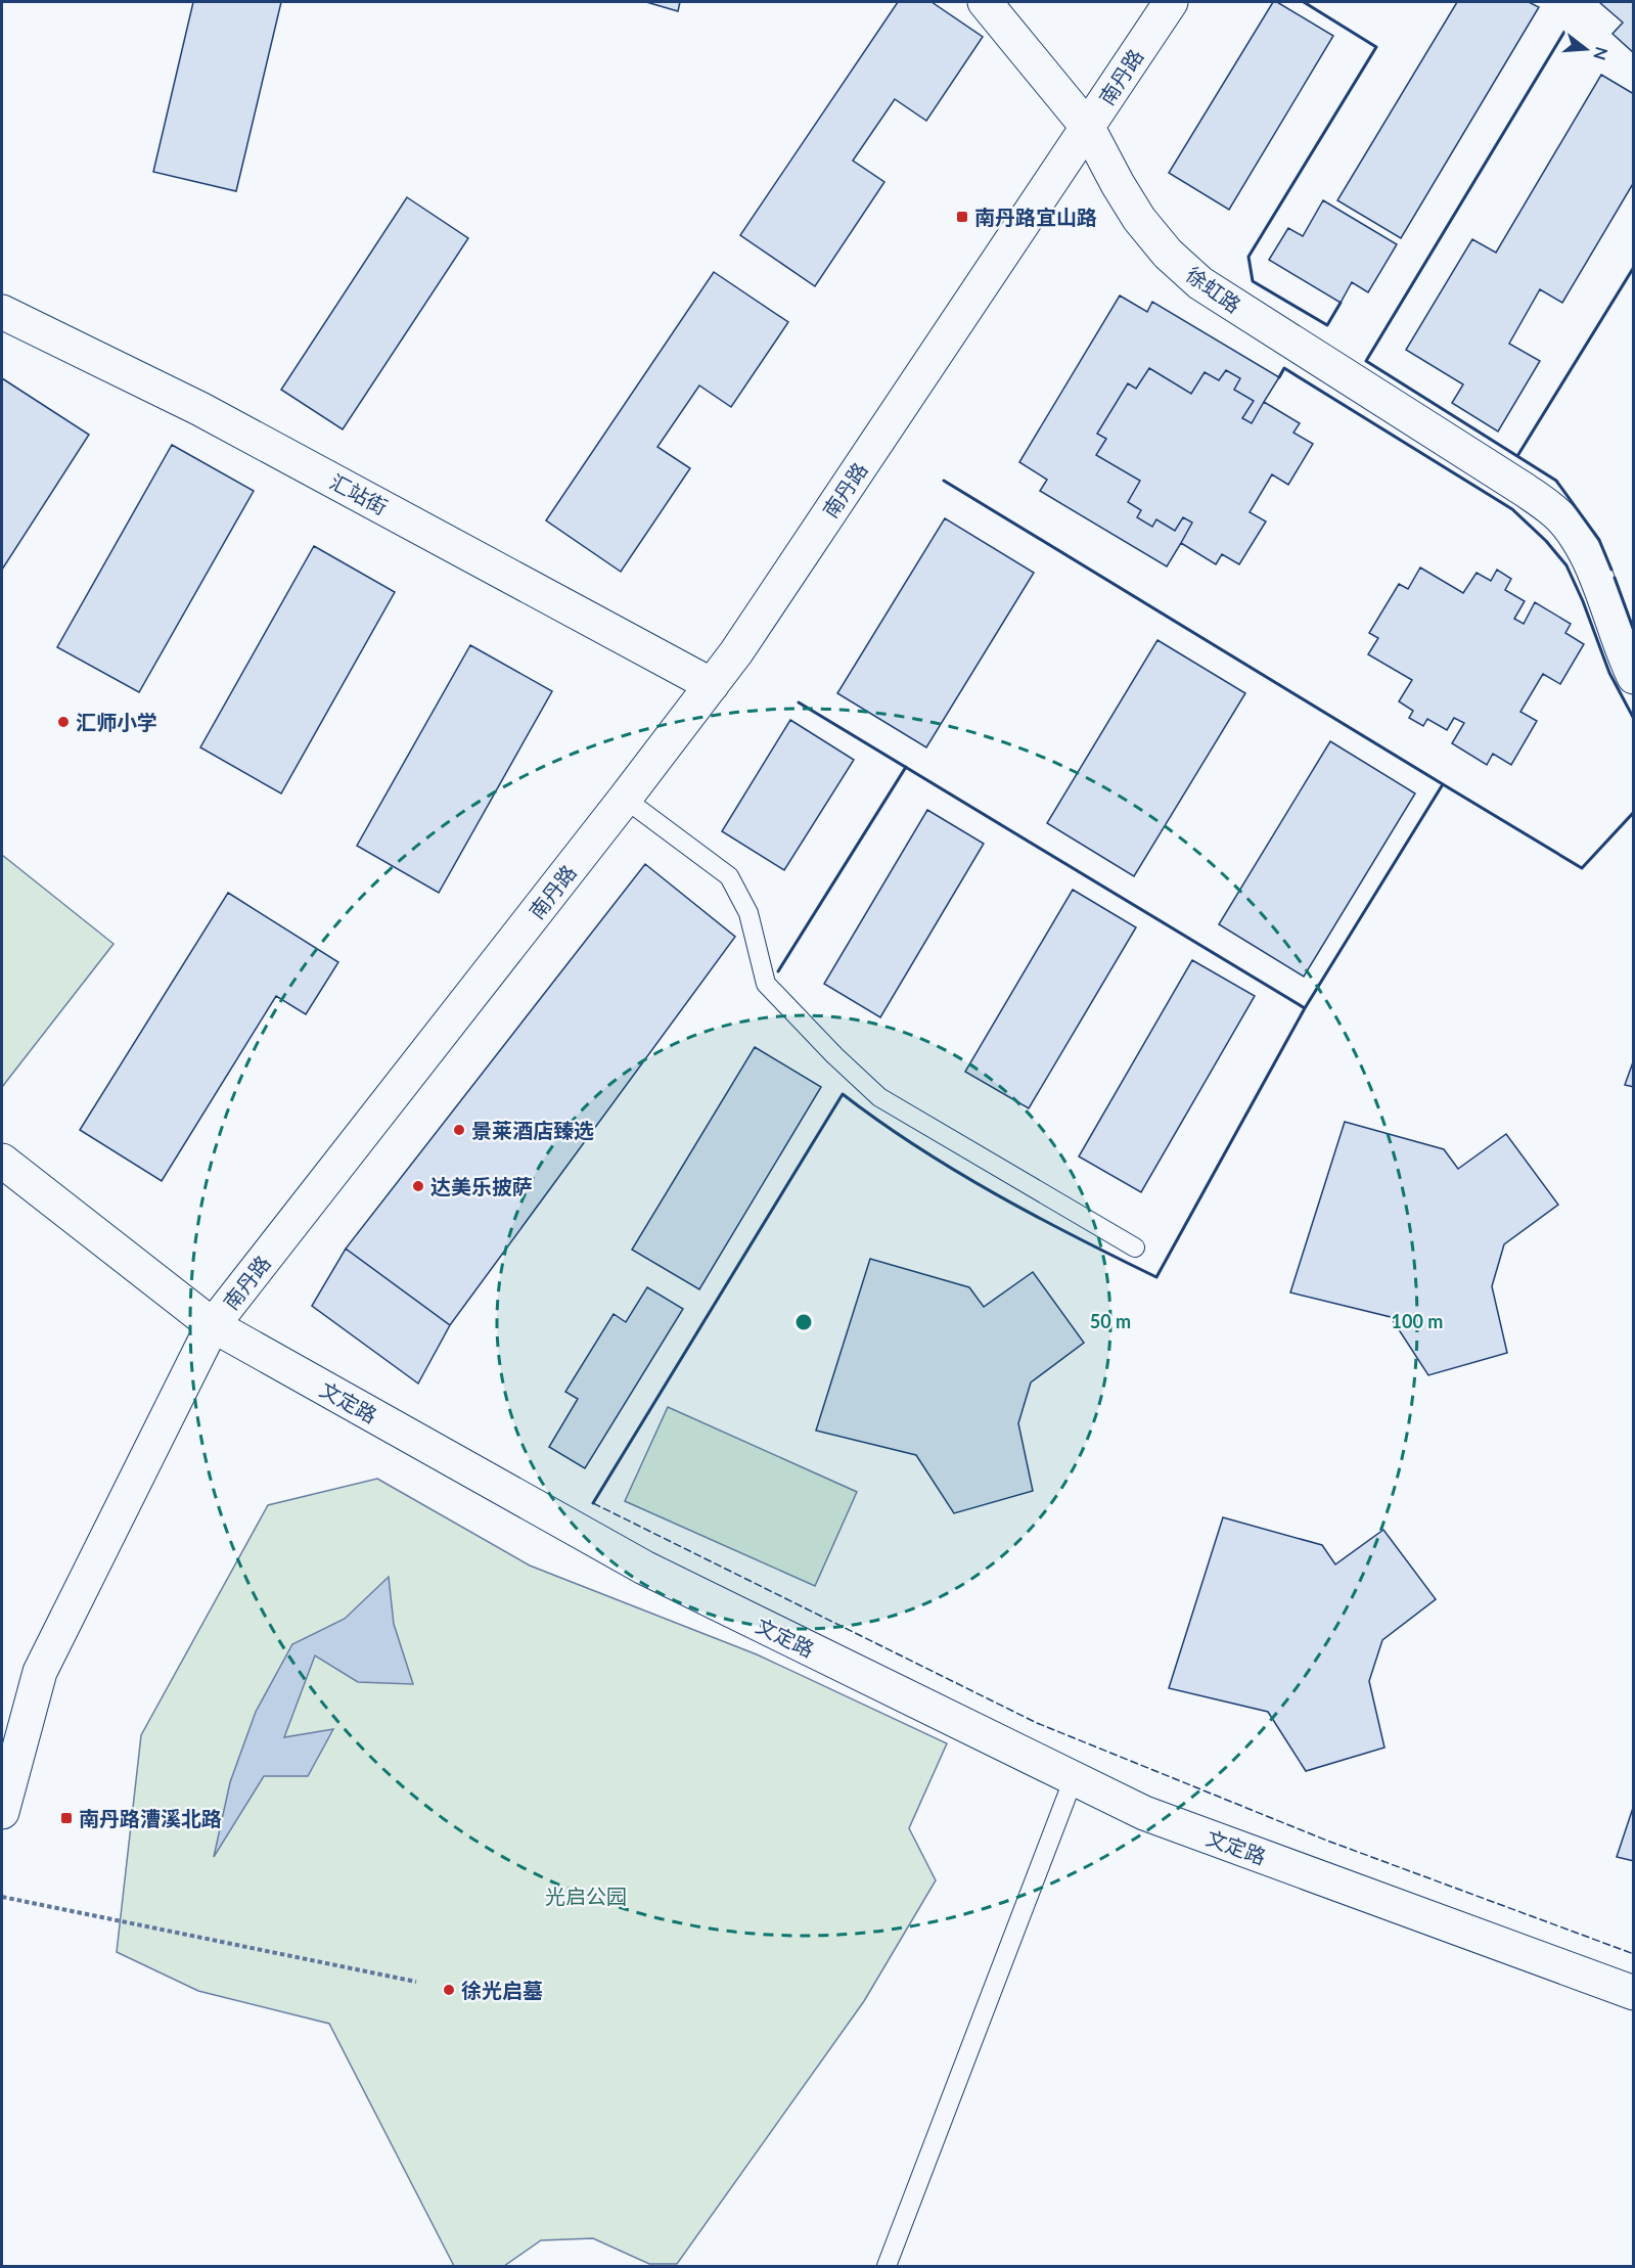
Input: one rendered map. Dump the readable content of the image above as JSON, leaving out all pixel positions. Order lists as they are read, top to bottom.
{
  "streets": {
    "street": [
      "南丹路",
      "徐虹路",
      "汇站街",
      "文定路"
    ]
  },
  "crossings": [
    ["南丹路", "徐虹路"],
    ["南丹路", "汇站街"],
    ["南丹路", "文定路"]
  ],
  "parks": ["光启公园"],
  "places": {
    "transit": ["南丹路宜山路", "南丹路漕溪北路"],
    "other": [
      "汇师小学",
      "景莱酒店臻选",
      "达美乐披萨",
      "徐光启墓"
    ]
  },
  "north": "right",
  "rings": ["50 m", "100 m"]
}
